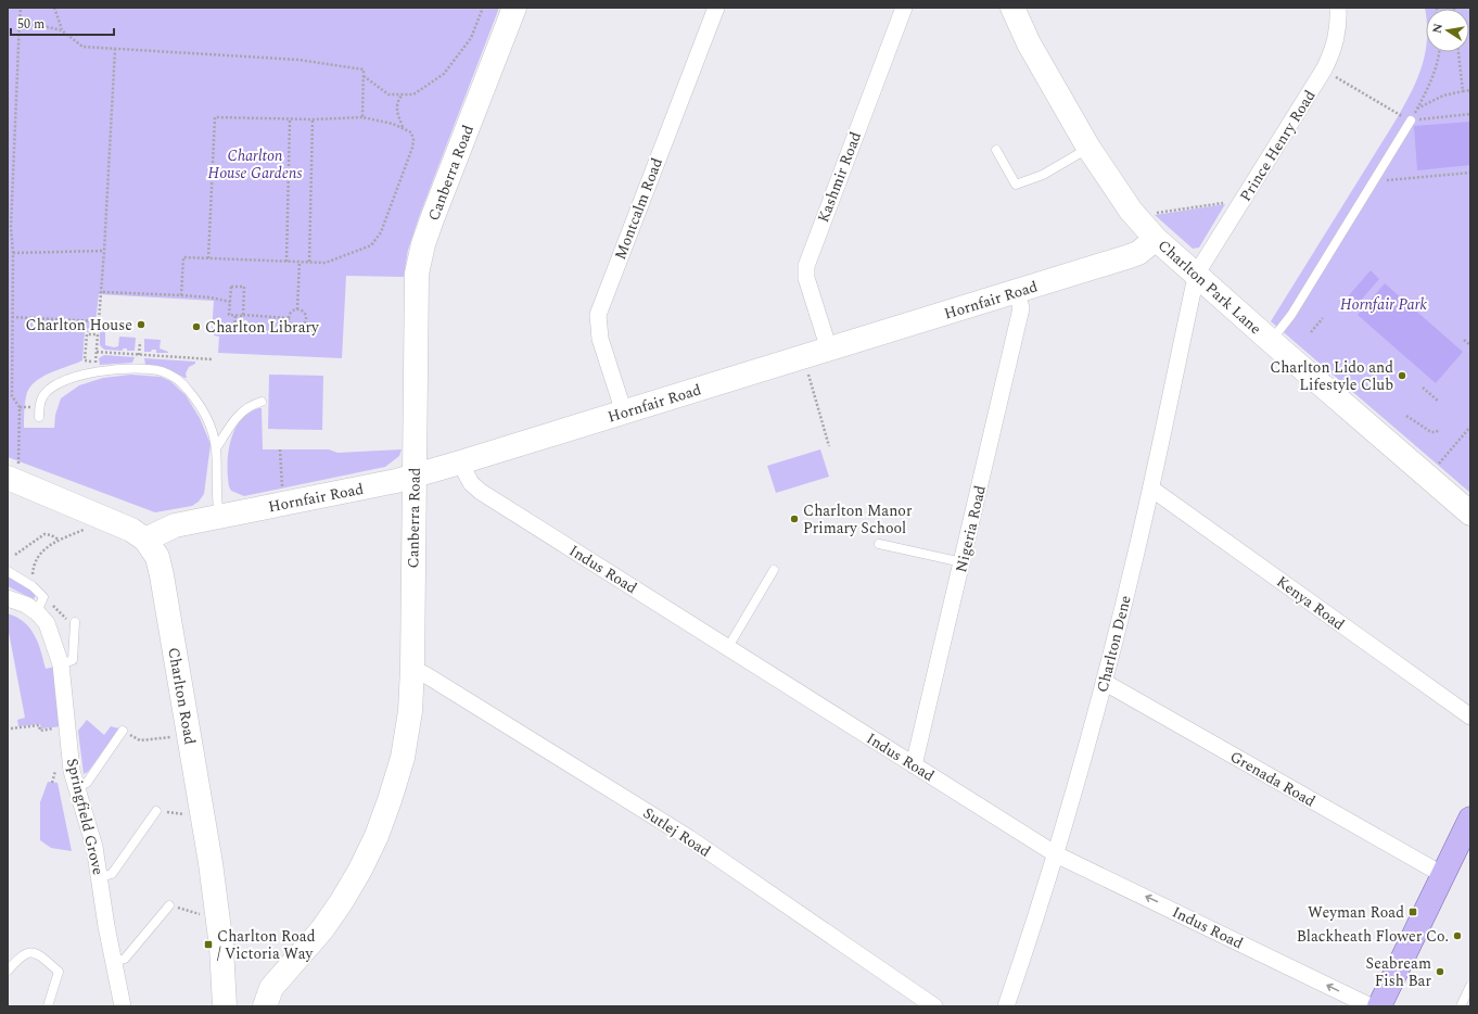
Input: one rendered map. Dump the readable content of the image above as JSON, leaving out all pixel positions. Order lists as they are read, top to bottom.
{
  "streets": {
    "street": [
      "Prince Henry Road",
      "Canberra Road",
      "Kashmir Road",
      "Montcalm Road",
      "Charlton Park Lane",
      "Hornfair Road",
      "Nigeria Road",
      "Indus Road",
      "Kenya Road",
      "Charlton Dene",
      "Charlton Road",
      "Grenada Road",
      "Springfield Grove",
      "Sutlej Road"
    ]
  },
  "crossings": [
    ["Prince Henry Road", "Charlton Park Lane"],
    ["Prince Henry Road", "Charlton Dene"],
    ["Canberra Road", "Hornfair Road"],
    ["Canberra Road", "Sutlej Road"],
    ["Kashmir Road", "Hornfair Road"],
    ["Montcalm Road", "Hornfair Road"],
    ["Charlton Park Lane", "Hornfair Road"],
    ["Charlton Park Lane", "Charlton Dene"],
    ["Hornfair Road", "Nigeria Road"],
    ["Hornfair Road", "Indus Road"],
    ["Hornfair Road", "Charlton Road"],
    ["Nigeria Road", "Indus Road"],
    ["Indus Road", "Charlton Dene"],
    ["Kenya Road", "Charlton Dene"],
    ["Charlton Dene", "Grenada Road"]
  ],
  "parks": ["Charlton House Gardens", "Hornfair Park"],
  "places": {
    "other": [
      "Charlton House",
      "Charlton Library",
      "Charlton Lido and Lifestyle Club",
      "Charlton Manor Primary School",
      "Blackheath Flower Co.",
      "Seabream Fish Bar"
    ],
    "transit": ["Weyman Road", "Charlton Road / Victoria Way"]
  },
  "scale_bar": "50 m",
  "north": "left"
}
